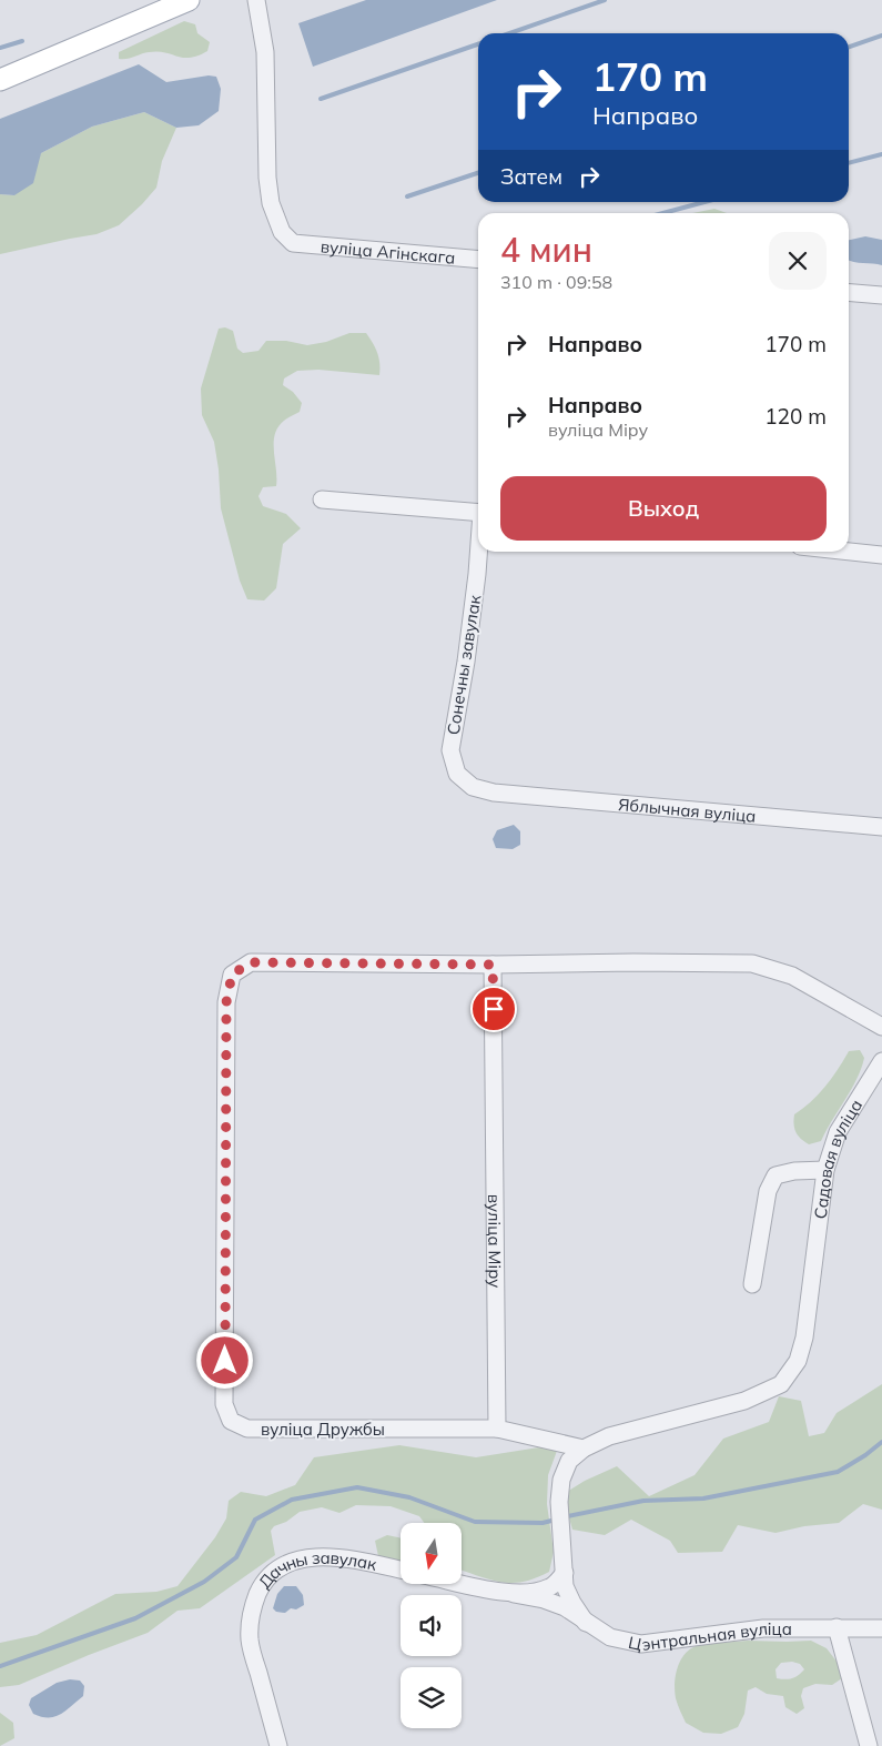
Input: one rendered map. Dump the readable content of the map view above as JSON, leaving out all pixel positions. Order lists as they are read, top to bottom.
{
  "streets": {
    "street": [
      "вуліца Агінскага",
      "Сонечны завулак",
      "Яблычная вуліца",
      "Садовая вуліца",
      "вуліца Міру",
      "вуліца Дружбы",
      "Дачны завулак",
      "Цэнтральная вуліца"
    ]
  },
  "crossings": [
    ["Сонечны завулак", "Яблычная вуліца"],
    ["Садовая вуліца", "Цэнтральная вуліца"],
    ["вуліца Міру", "вуліца Дружбы"]
  ],
  "north": "bottom",
  "page": {
    "turn": ["170 m", "Направо"],
    "then": "Затем",
    "heading": ["4 мин", "310 m · 09:58"],
    "list": [
      {
        "name": "Направо",
        "value": "170 m"
      },
      {
        "name": "Направо",
        "note": "вуліца Міру",
        "value": "120 m"
      }
    ],
    "buttons": "Выход"
  }
}
